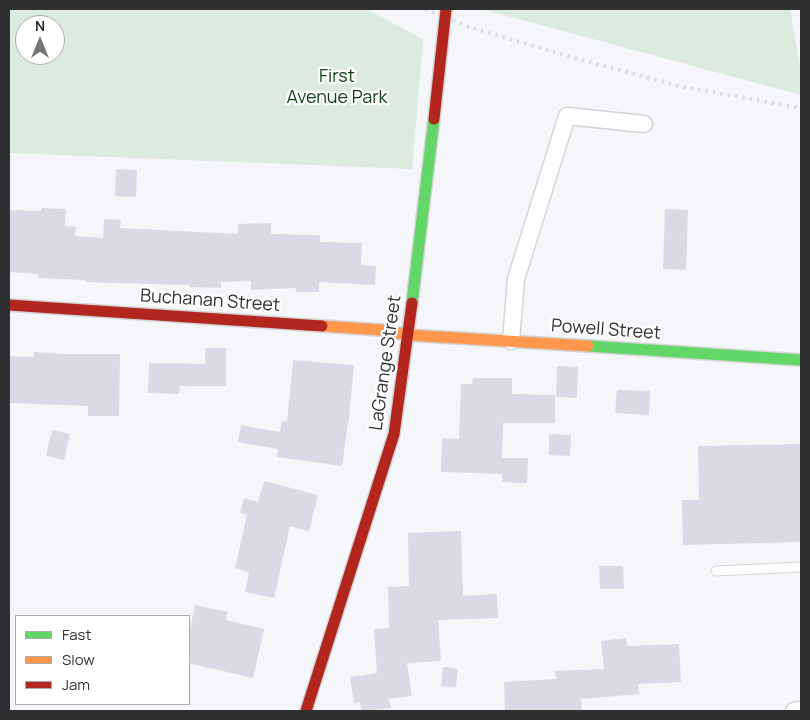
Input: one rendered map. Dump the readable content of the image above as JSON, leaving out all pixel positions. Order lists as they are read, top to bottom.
{
  "streets": {
    "street": ["Buchanan Street", "Powell Street", "LaGrange Street"]
  },
  "crossings": [
    ["Buchanan Street", "Powell Street"],
    ["Buchanan Street", "LaGrange Street"],
    ["Powell Street", "LaGrange Street"]
  ],
  "parks": ["First Avenue Park"],
  "legend": ["Fast", "Slow", "Jam"],
  "north": "top"
}
